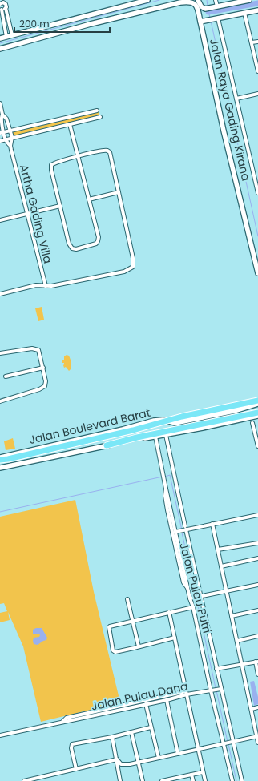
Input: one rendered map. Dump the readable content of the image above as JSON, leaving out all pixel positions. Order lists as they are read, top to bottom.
{
  "streets": {
    "main road": ["Jalan Raya Gading Kirana", "Jalan Boulevard Barat"],
    "street": ["Artha Gading Villa", "Jalan Pulau Putri", "Jalan Pulau Dana"]
  },
  "crossings": [
    ["Jalan Boulevard Barat", "Jalan Pulau Putri"],
    ["Jalan Pulau Putri", "Jalan Pulau Dana"]
  ],
  "scale_bar": "200 m"
}
